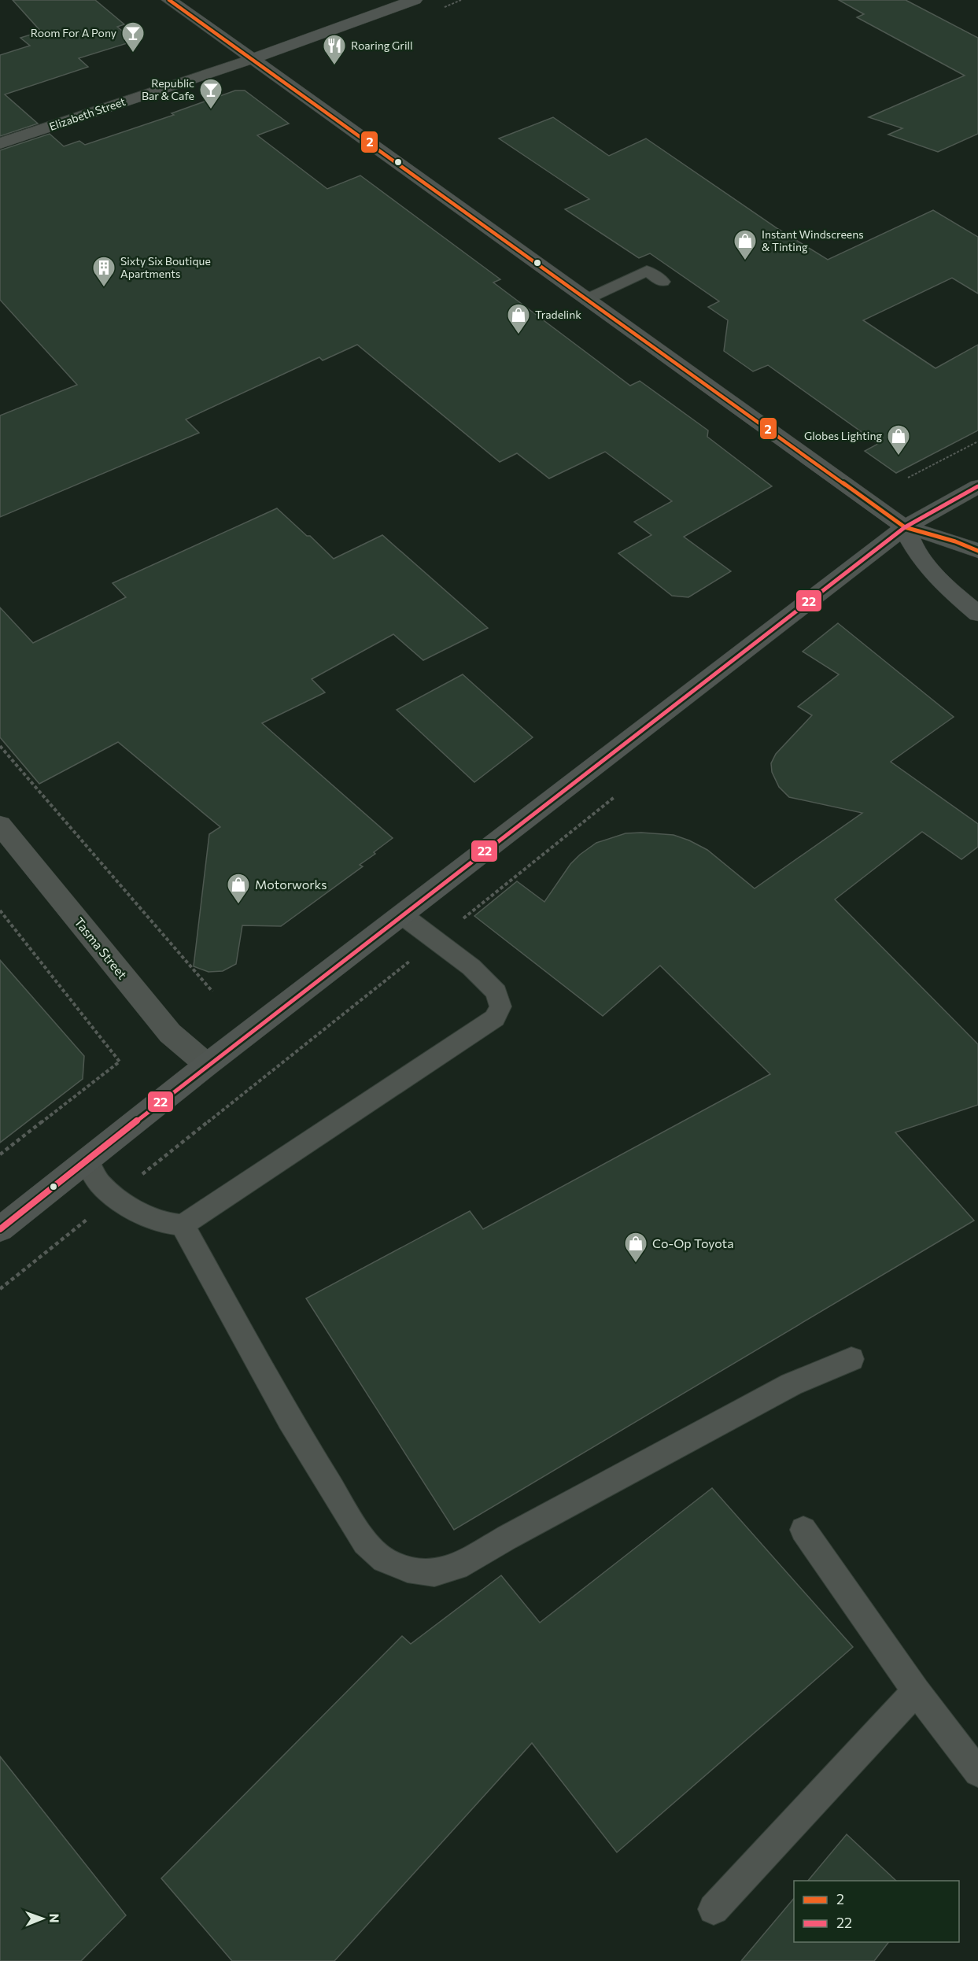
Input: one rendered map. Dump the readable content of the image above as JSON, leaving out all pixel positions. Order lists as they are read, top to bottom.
{
  "streets": {
    "main road": ["Elizabeth Street"],
    "street": ["Tasma Street"]
  },
  "places": {
    "bar": ["Room For A Pony", "Republic Bar & Cafe"],
    "restaurant": ["Roaring Grill"],
    "shop": [
      "Instant Windscreens & Tinting",
      "Tradelink",
      "Globes Lighting",
      "Motorworks",
      "Co-Op Toyota"
    ],
    "building": ["Sixty Six Boutique Apartments"]
  },
  "lines": ["transit line 2", "transit line 22"],
  "legend": ["2", "22"],
  "north": "right"
}
